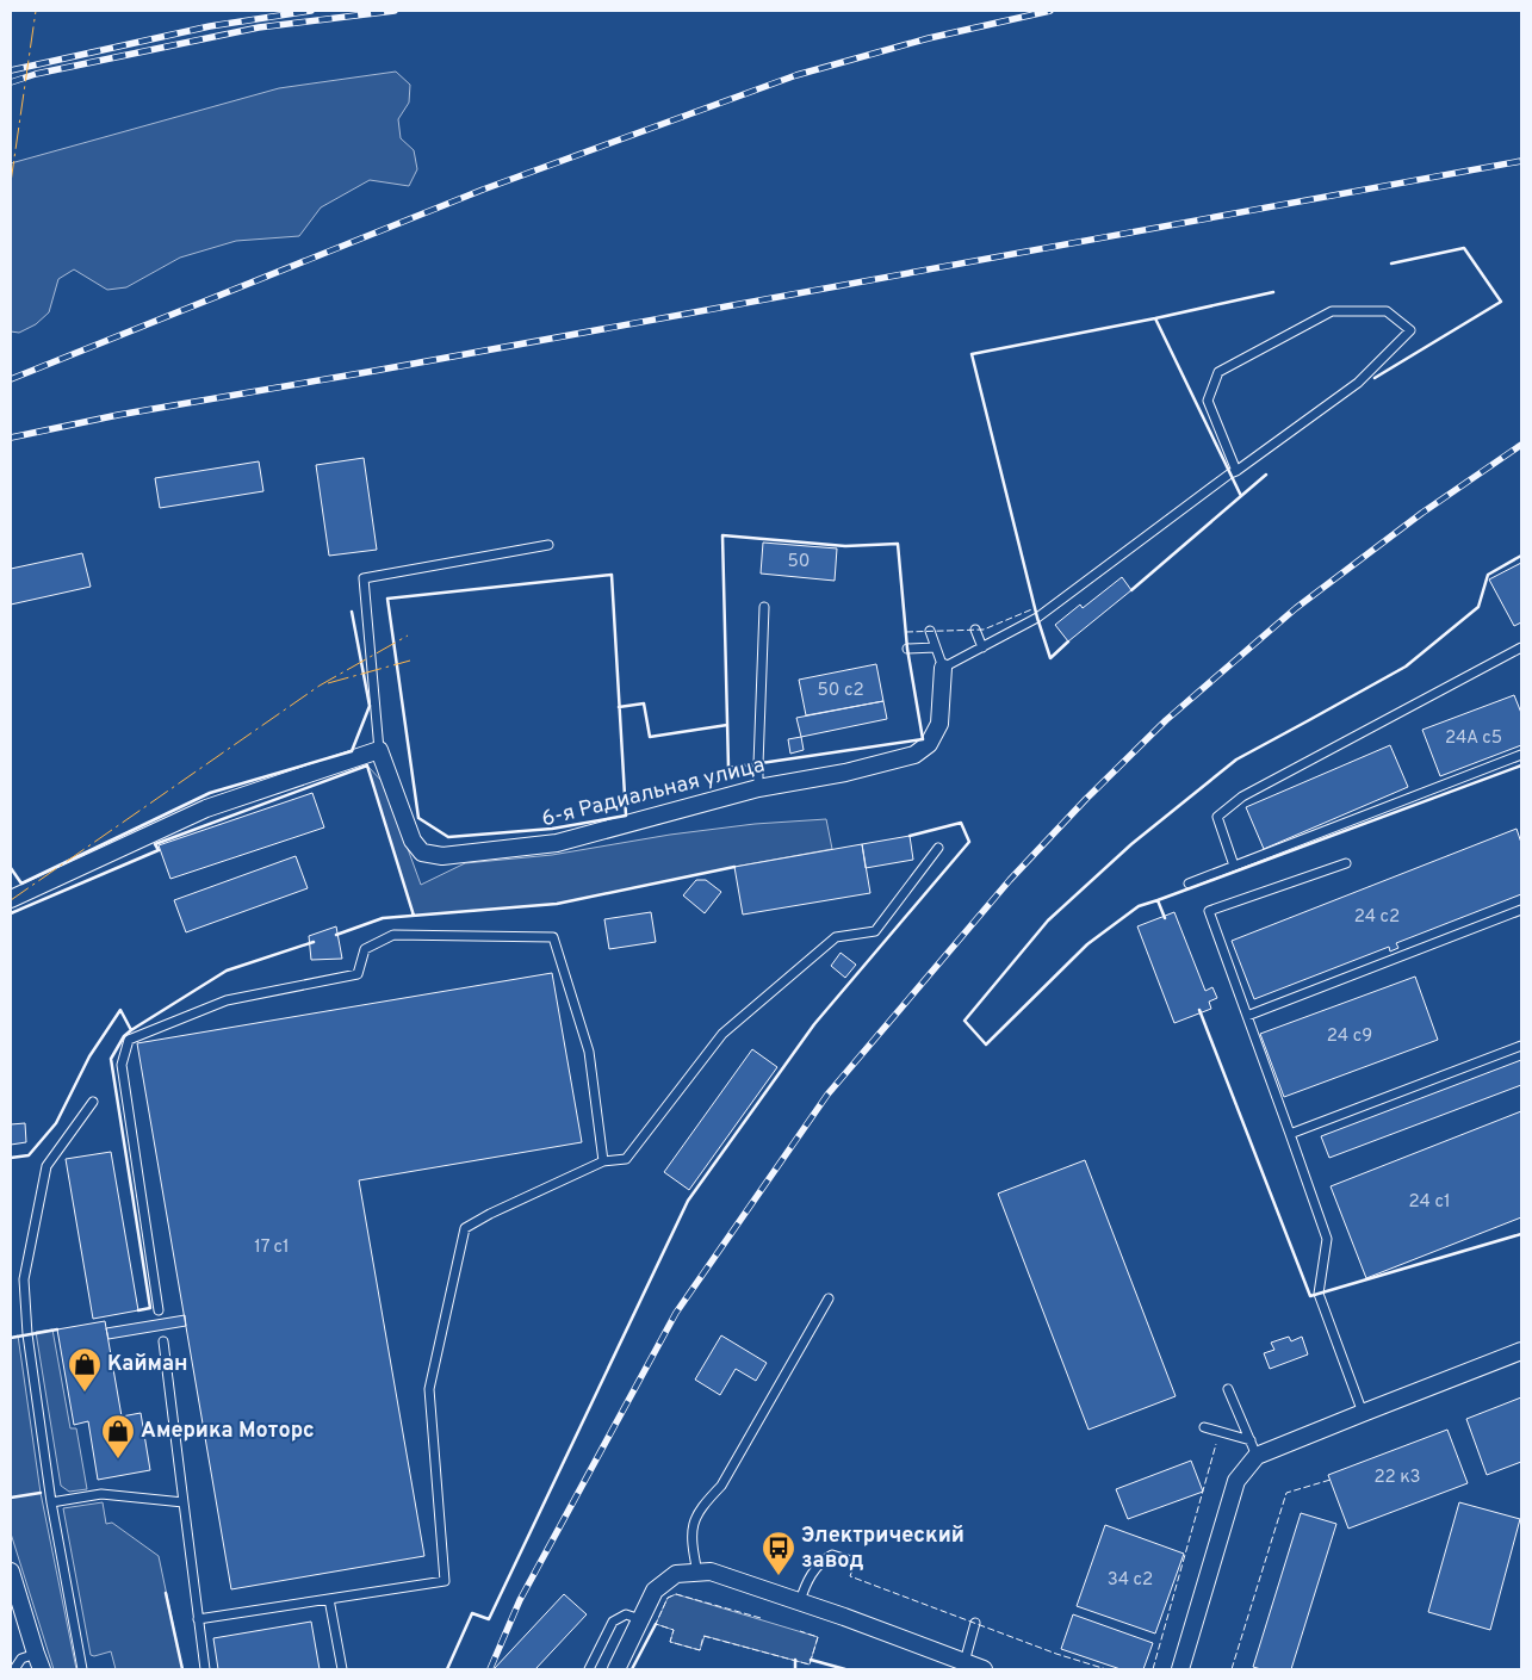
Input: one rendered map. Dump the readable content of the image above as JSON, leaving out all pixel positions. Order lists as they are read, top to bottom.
{
  "streets": {
    "street": ["6-я Радиальная улица"]
  },
  "places": {
    "shop": ["Кайман", "Америка Моторс"],
    "bus stop": ["Электрический завод"]
  },
  "house_numbers": [
    "50",
    "50 с2",
    "24А с5",
    "24 с2",
    "24 с9",
    "24 с1",
    "17 с1",
    "22 к3",
    "34 с2"
  ]
}
